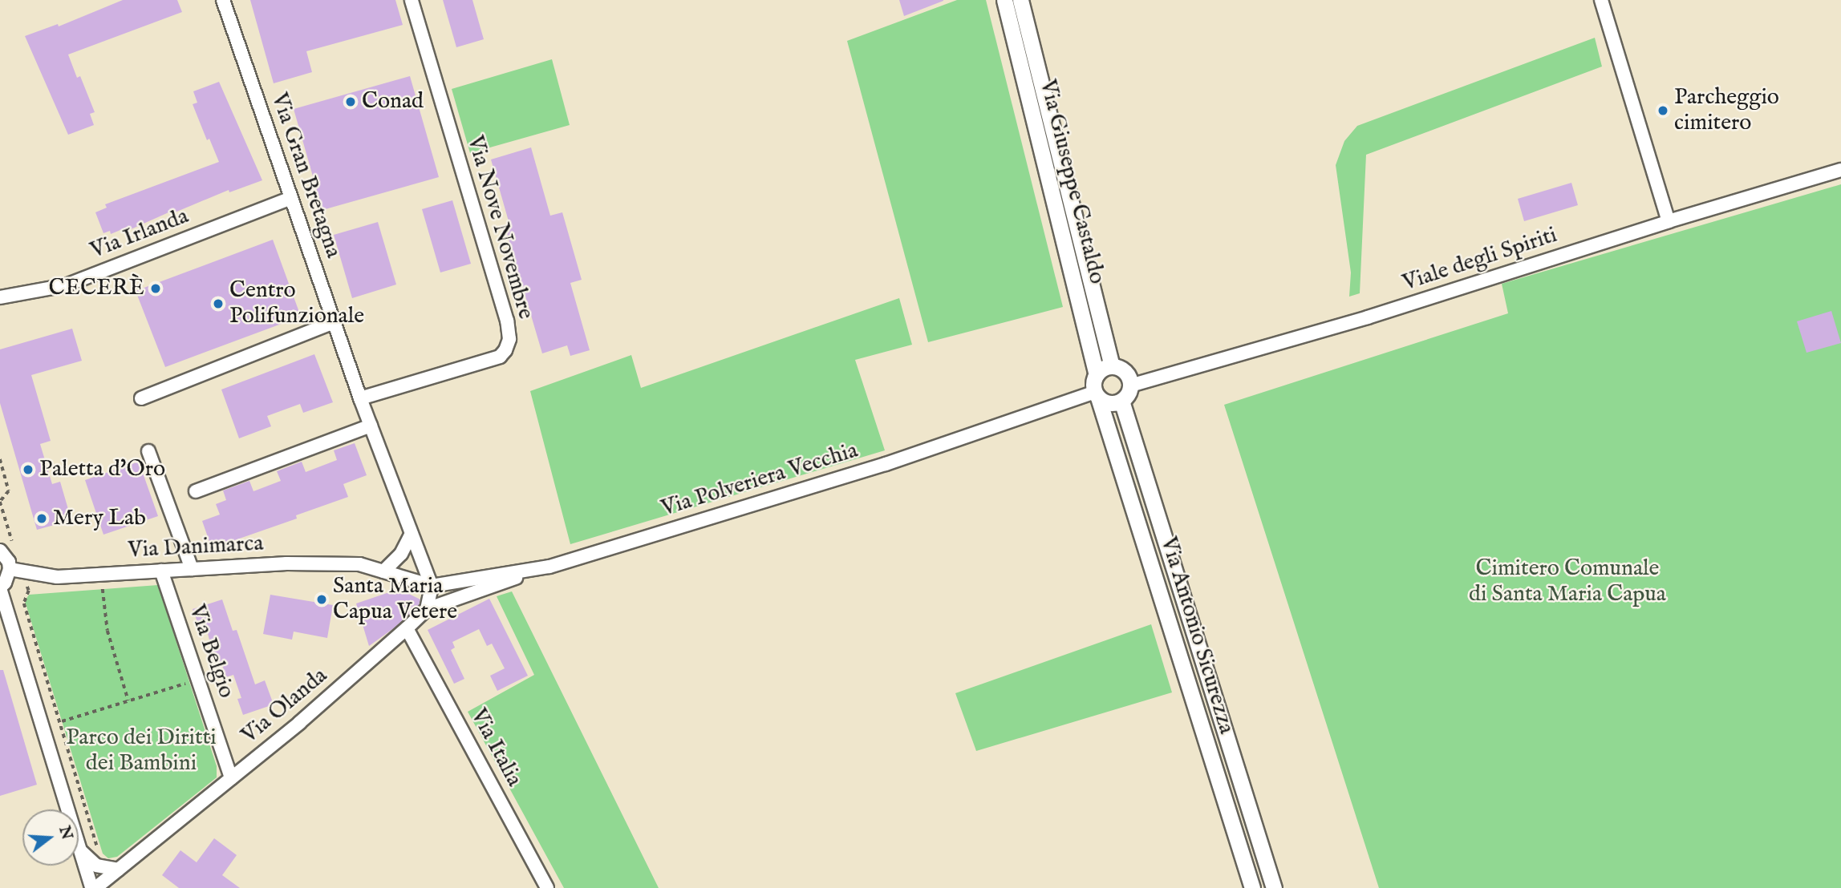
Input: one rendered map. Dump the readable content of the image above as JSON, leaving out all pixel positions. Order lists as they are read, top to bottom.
{
  "streets": {
    "street": [
      "Via Gran Bretagna",
      "Via Giuseppe Castaldo",
      "Via Nove Novembre",
      "Via Irlanda",
      "Viale degli Spiriti",
      "Via Polveriera Vecchia",
      "Via Danimarca",
      "Via Antonio Sicurezza",
      "Via Belgio",
      "Via Olanda",
      "Via Italia"
    ]
  },
  "crossings": [
    ["Via Gran Bretagna", "Via Nove Novembre"],
    ["Via Gran Bretagna", "Via Irlanda"],
    ["Via Gran Bretagna", "Via Polveriera Vecchia"],
    ["Via Gran Bretagna", "Via Danimarca"],
    ["Via Giuseppe Castaldo", "Viale degli Spiriti"],
    ["Via Giuseppe Castaldo", "Via Polveriera Vecchia"],
    ["Via Giuseppe Castaldo", "Via Antonio Sicurezza"],
    ["Viale degli Spiriti", "Via Polveriera Vecchia"],
    ["Viale degli Spiriti", "Via Antonio Sicurezza"],
    ["Via Polveriera Vecchia", "Via Danimarca"],
    ["Via Polveriera Vecchia", "Via Antonio Sicurezza"],
    ["Via Danimarca", "Via Belgio"],
    ["Via Belgio", "Via Olanda"],
    ["Via Olanda", "Via Italia"]
  ],
  "parks": ["Cimitero Comunale di Santa Maria Capua", "Parco dei Diritti dei Bambini"],
  "places": [
    "Conad",
    "Parcheggio cimitero",
    "CECERÈ",
    "Centro Polifunzionale",
    "Paletta d'Oro",
    "Mery Lab",
    "Santa Maria Capua Vetere"
  ],
  "north": "right"
}
